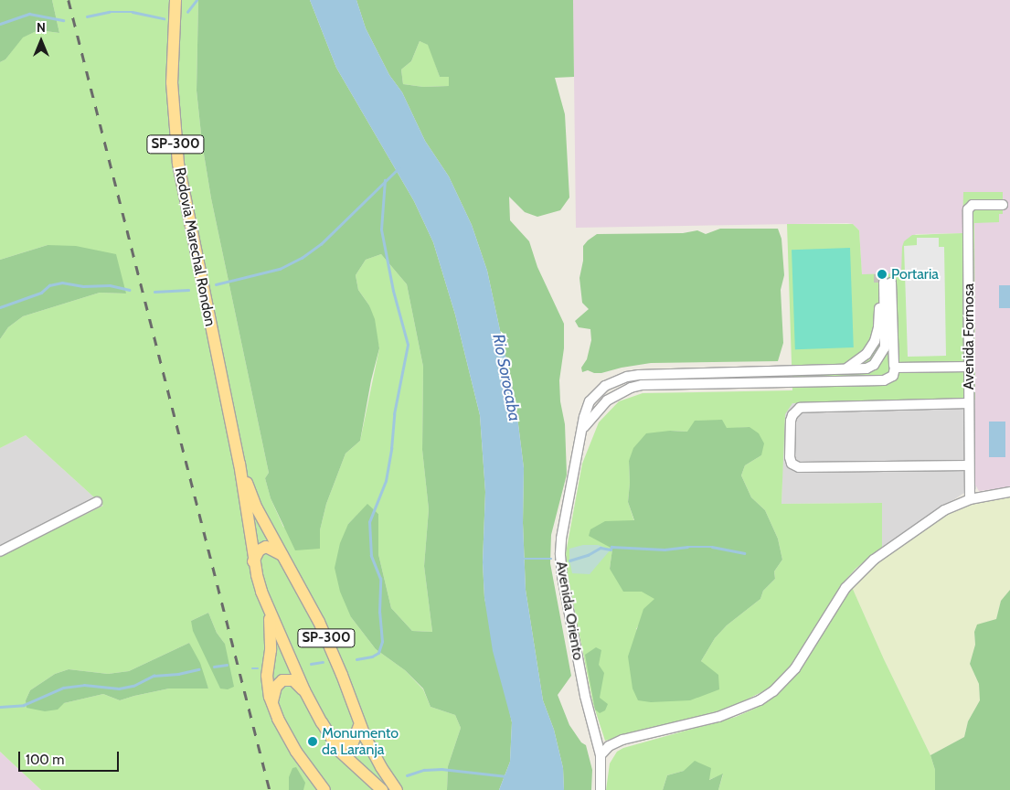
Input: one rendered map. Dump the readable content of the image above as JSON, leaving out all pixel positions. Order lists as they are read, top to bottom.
{
  "streets": {
    "main road": ["SP-300", "Rodovia Marechal Rondon"],
    "street": ["Avenida Formosa", "Avenida Oriento"]
  },
  "water": ["Rio Sorocaba"],
  "places": ["Portaria", "Monumento da Laranja"],
  "scale_bar": "100 m",
  "north": "top"
}
